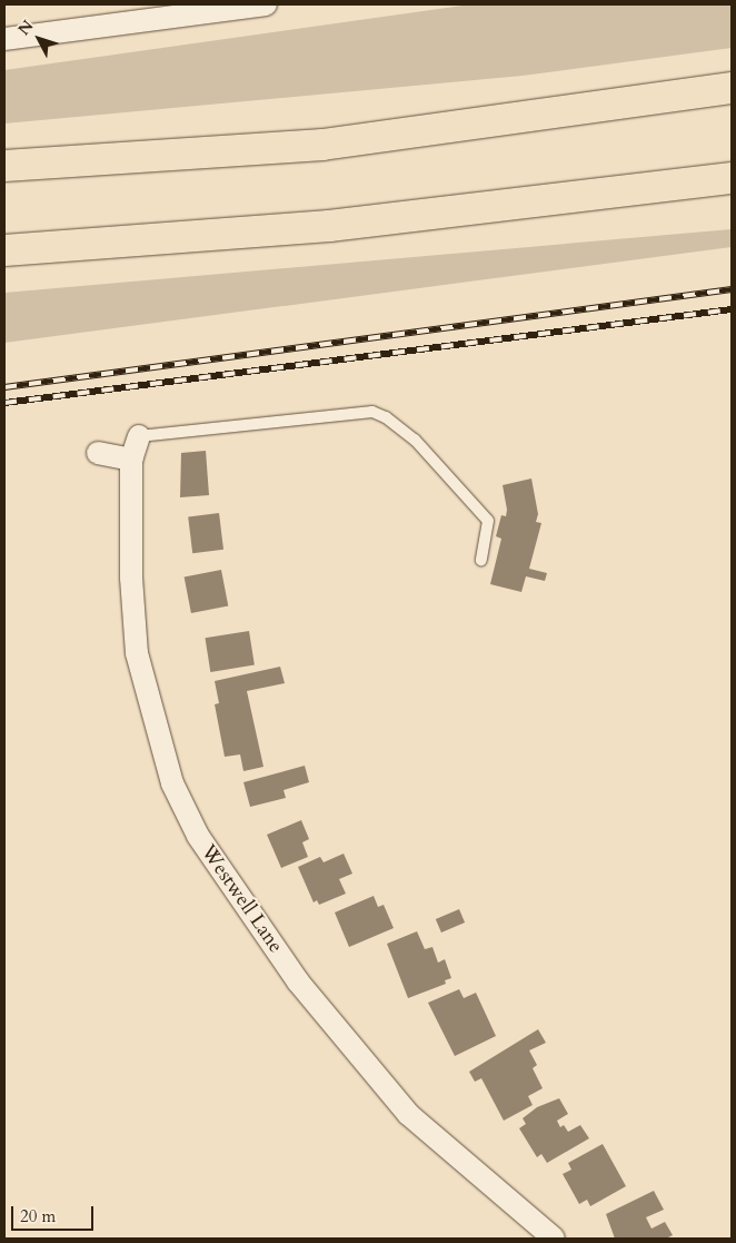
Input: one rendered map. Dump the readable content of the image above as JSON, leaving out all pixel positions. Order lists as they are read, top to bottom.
{
  "streets": {
    "street": ["Westwell Lane"]
  },
  "scale_bar": "20 m",
  "north": "top left"
}
